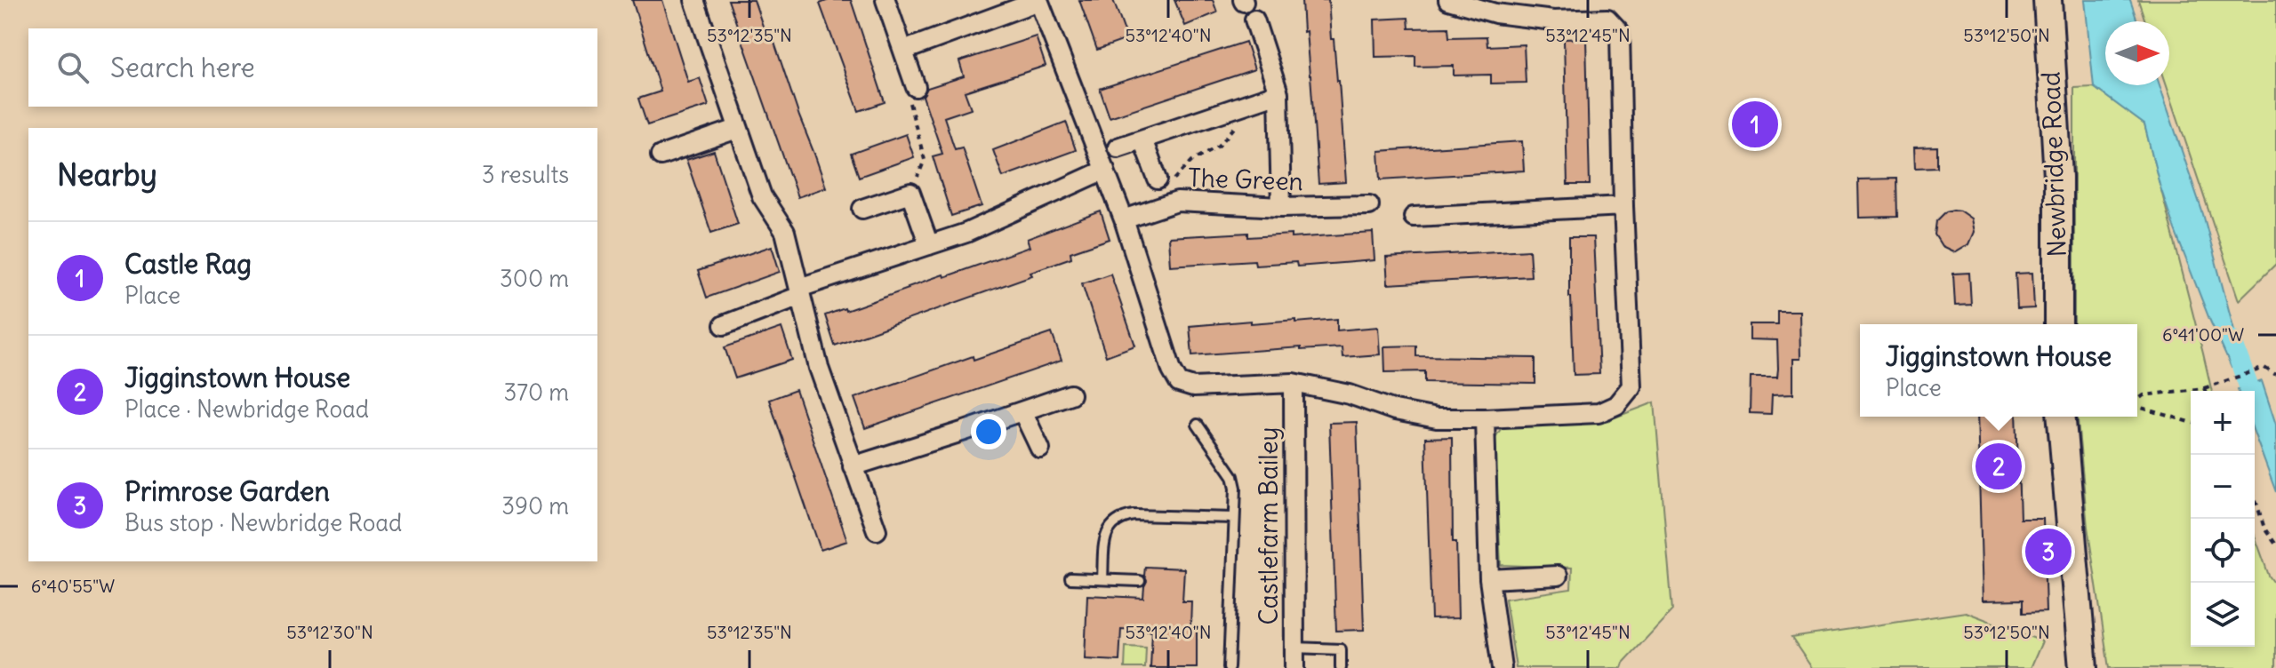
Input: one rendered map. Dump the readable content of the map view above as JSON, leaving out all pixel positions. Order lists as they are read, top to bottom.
{
  "streets": {
    "main road": ["Newbridge Road"],
    "street": ["The Green", "Castlefarm Bailey"]
  },
  "north": "right",
  "page": {
    "search": "Search here",
    "pins": ["1", "2", "3"],
    "heading": ["Nearby", "3 results"],
    "list": [
      {
        "mark": "1",
        "name": "Castle Rag",
        "note": "Place",
        "value": "300 m"
      },
      {
        "mark": "2",
        "name": "Jigginstown House",
        "note": "Place · Newbridge Road",
        "value": "370 m"
      },
      {
        "mark": "3",
        "name": "Primrose Garden",
        "note": "Bus stop · Newbridge Road",
        "value": "390 m"
      }
    ],
    "popup": ["Jigginstown House", "Place"],
    "map_buttons": ["+", "−"]
  },
  "coordinates": [
    "53°12'35\"N",
    "53°12'40\"N",
    "53°12'45\"N",
    "53°12'50\"N",
    "6°41'00\"W",
    "6°40'55\"W",
    "53°12'30\"N"
  ]
}
